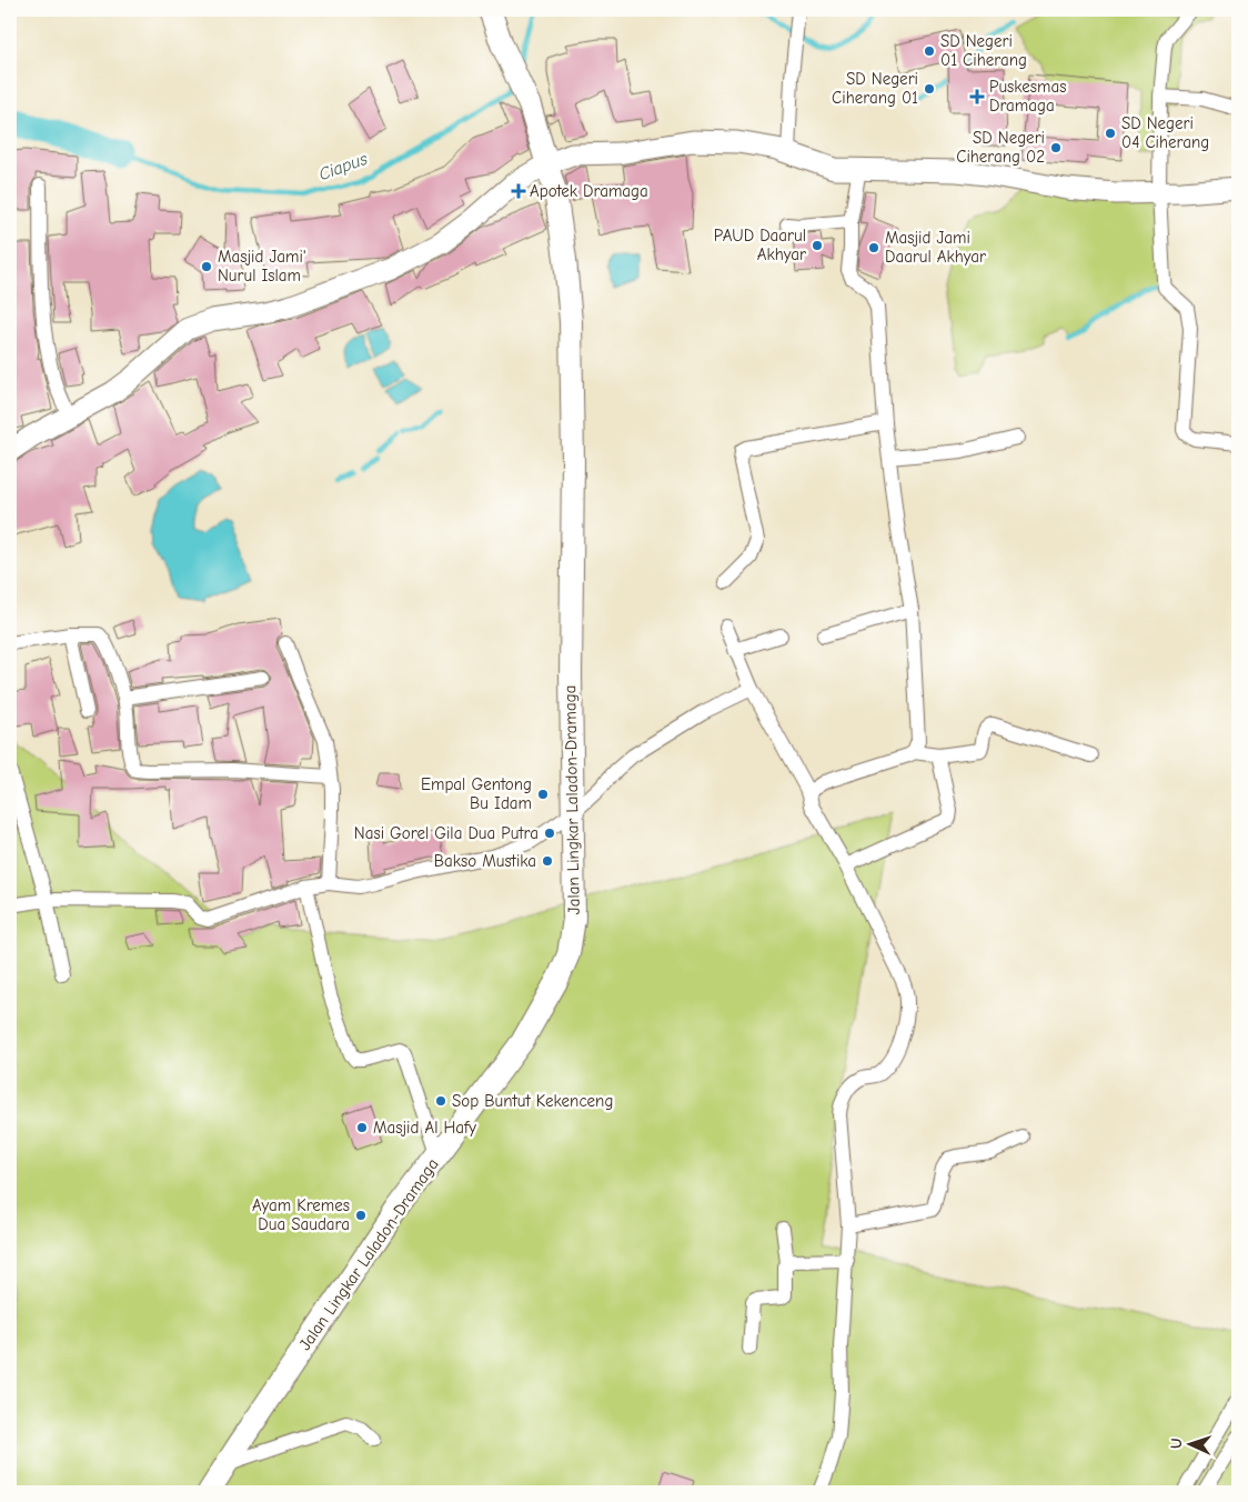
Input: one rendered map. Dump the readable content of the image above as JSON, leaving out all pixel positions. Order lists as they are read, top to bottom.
{
  "streets": {
    "main road": ["Jalan Lingkar Laladon-Dramaga"]
  },
  "water": ["Ciapus"],
  "places": {
    "other": [
      "SD Negeri 01 Ciherang",
      "SD Negeri Ciherang 01",
      "SD Negeri 04 Ciherang",
      "SD Negeri Ciherang 02",
      "PAUD Daarul Akhyar",
      "Masjid Jami Daarul Akhyar",
      "Masjid Jami' Nurul Islam",
      "Empal Gentong Bu Idam",
      "Nasi Gorel Gila Dua Putra",
      "Bakso Mustika",
      "Sop Buntut Kekenceng",
      "Masjid Al Hafy",
      "Ayam Kremes Dua Saudara"
    ],
    "health": ["Puskesmas Dramaga", "Apotek Dramaga"]
  },
  "north": "left"
}
